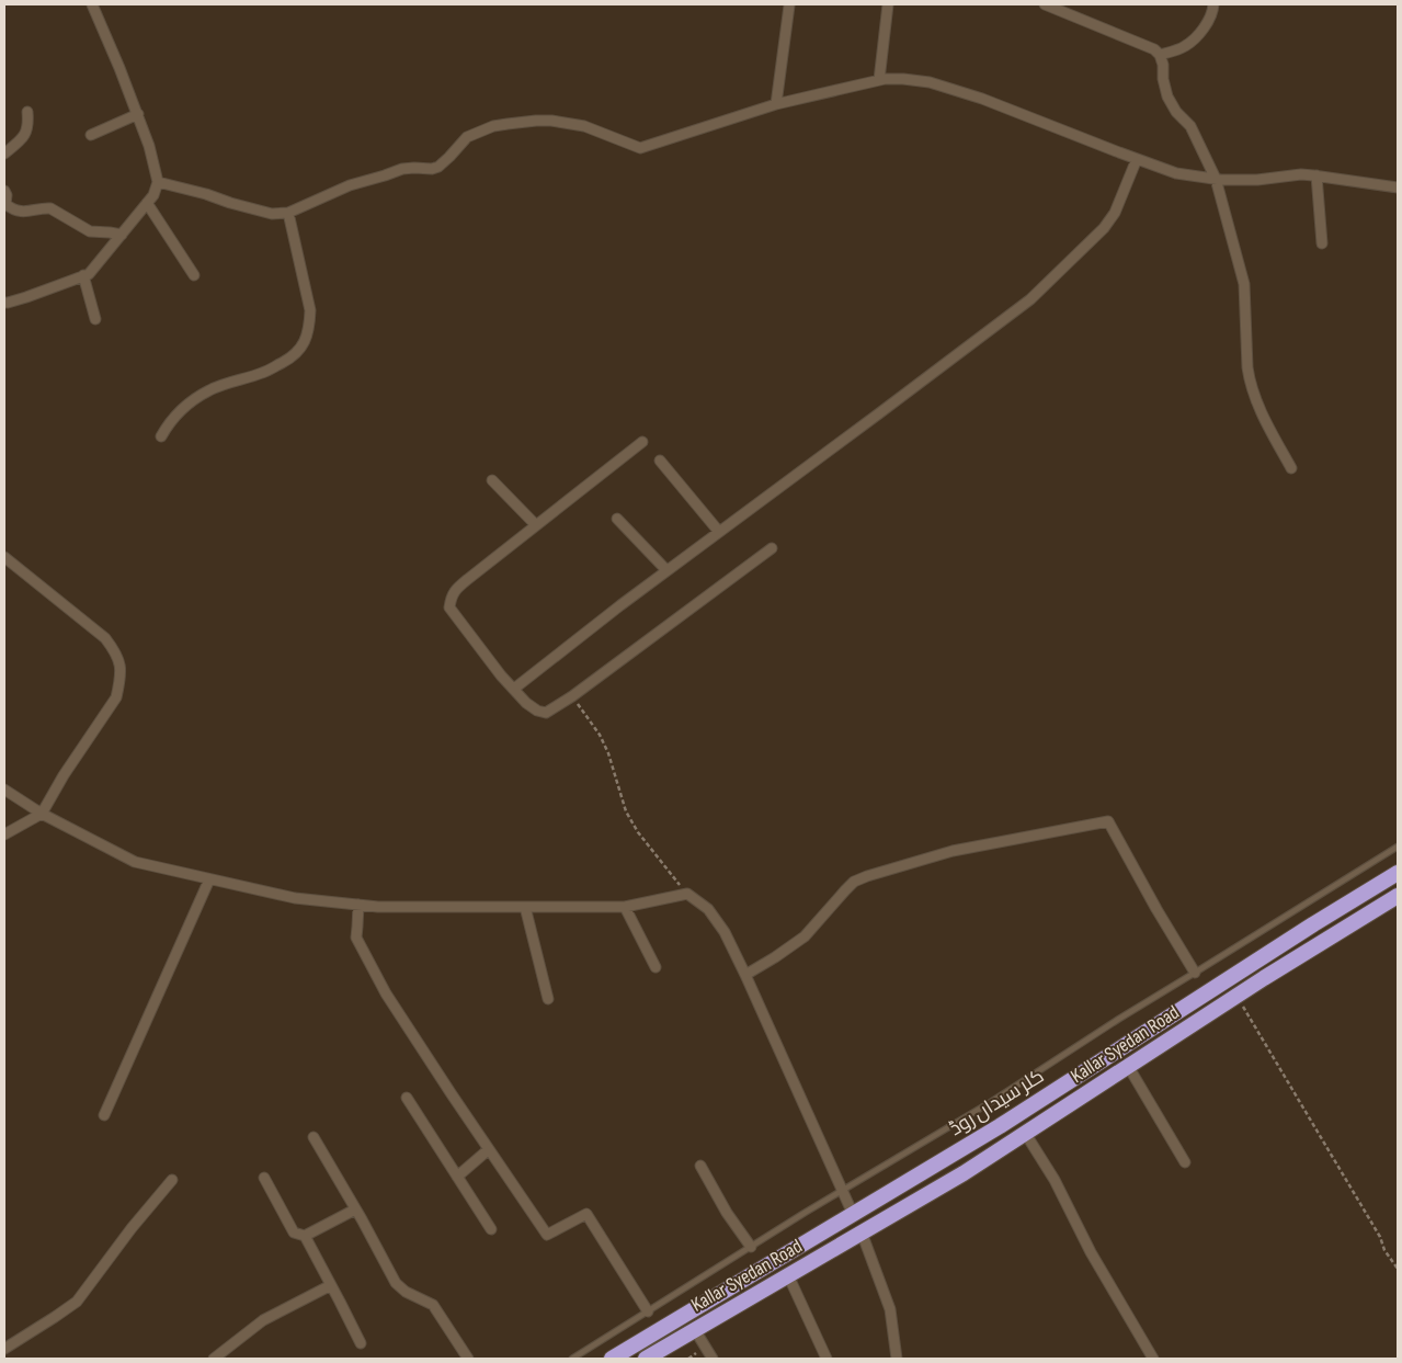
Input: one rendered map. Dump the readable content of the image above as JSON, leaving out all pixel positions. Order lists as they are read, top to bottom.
{
  "streets": {
    "highway": ["Kallar Syedan Road", "کلر سیداں روڈ"]
  }
}
